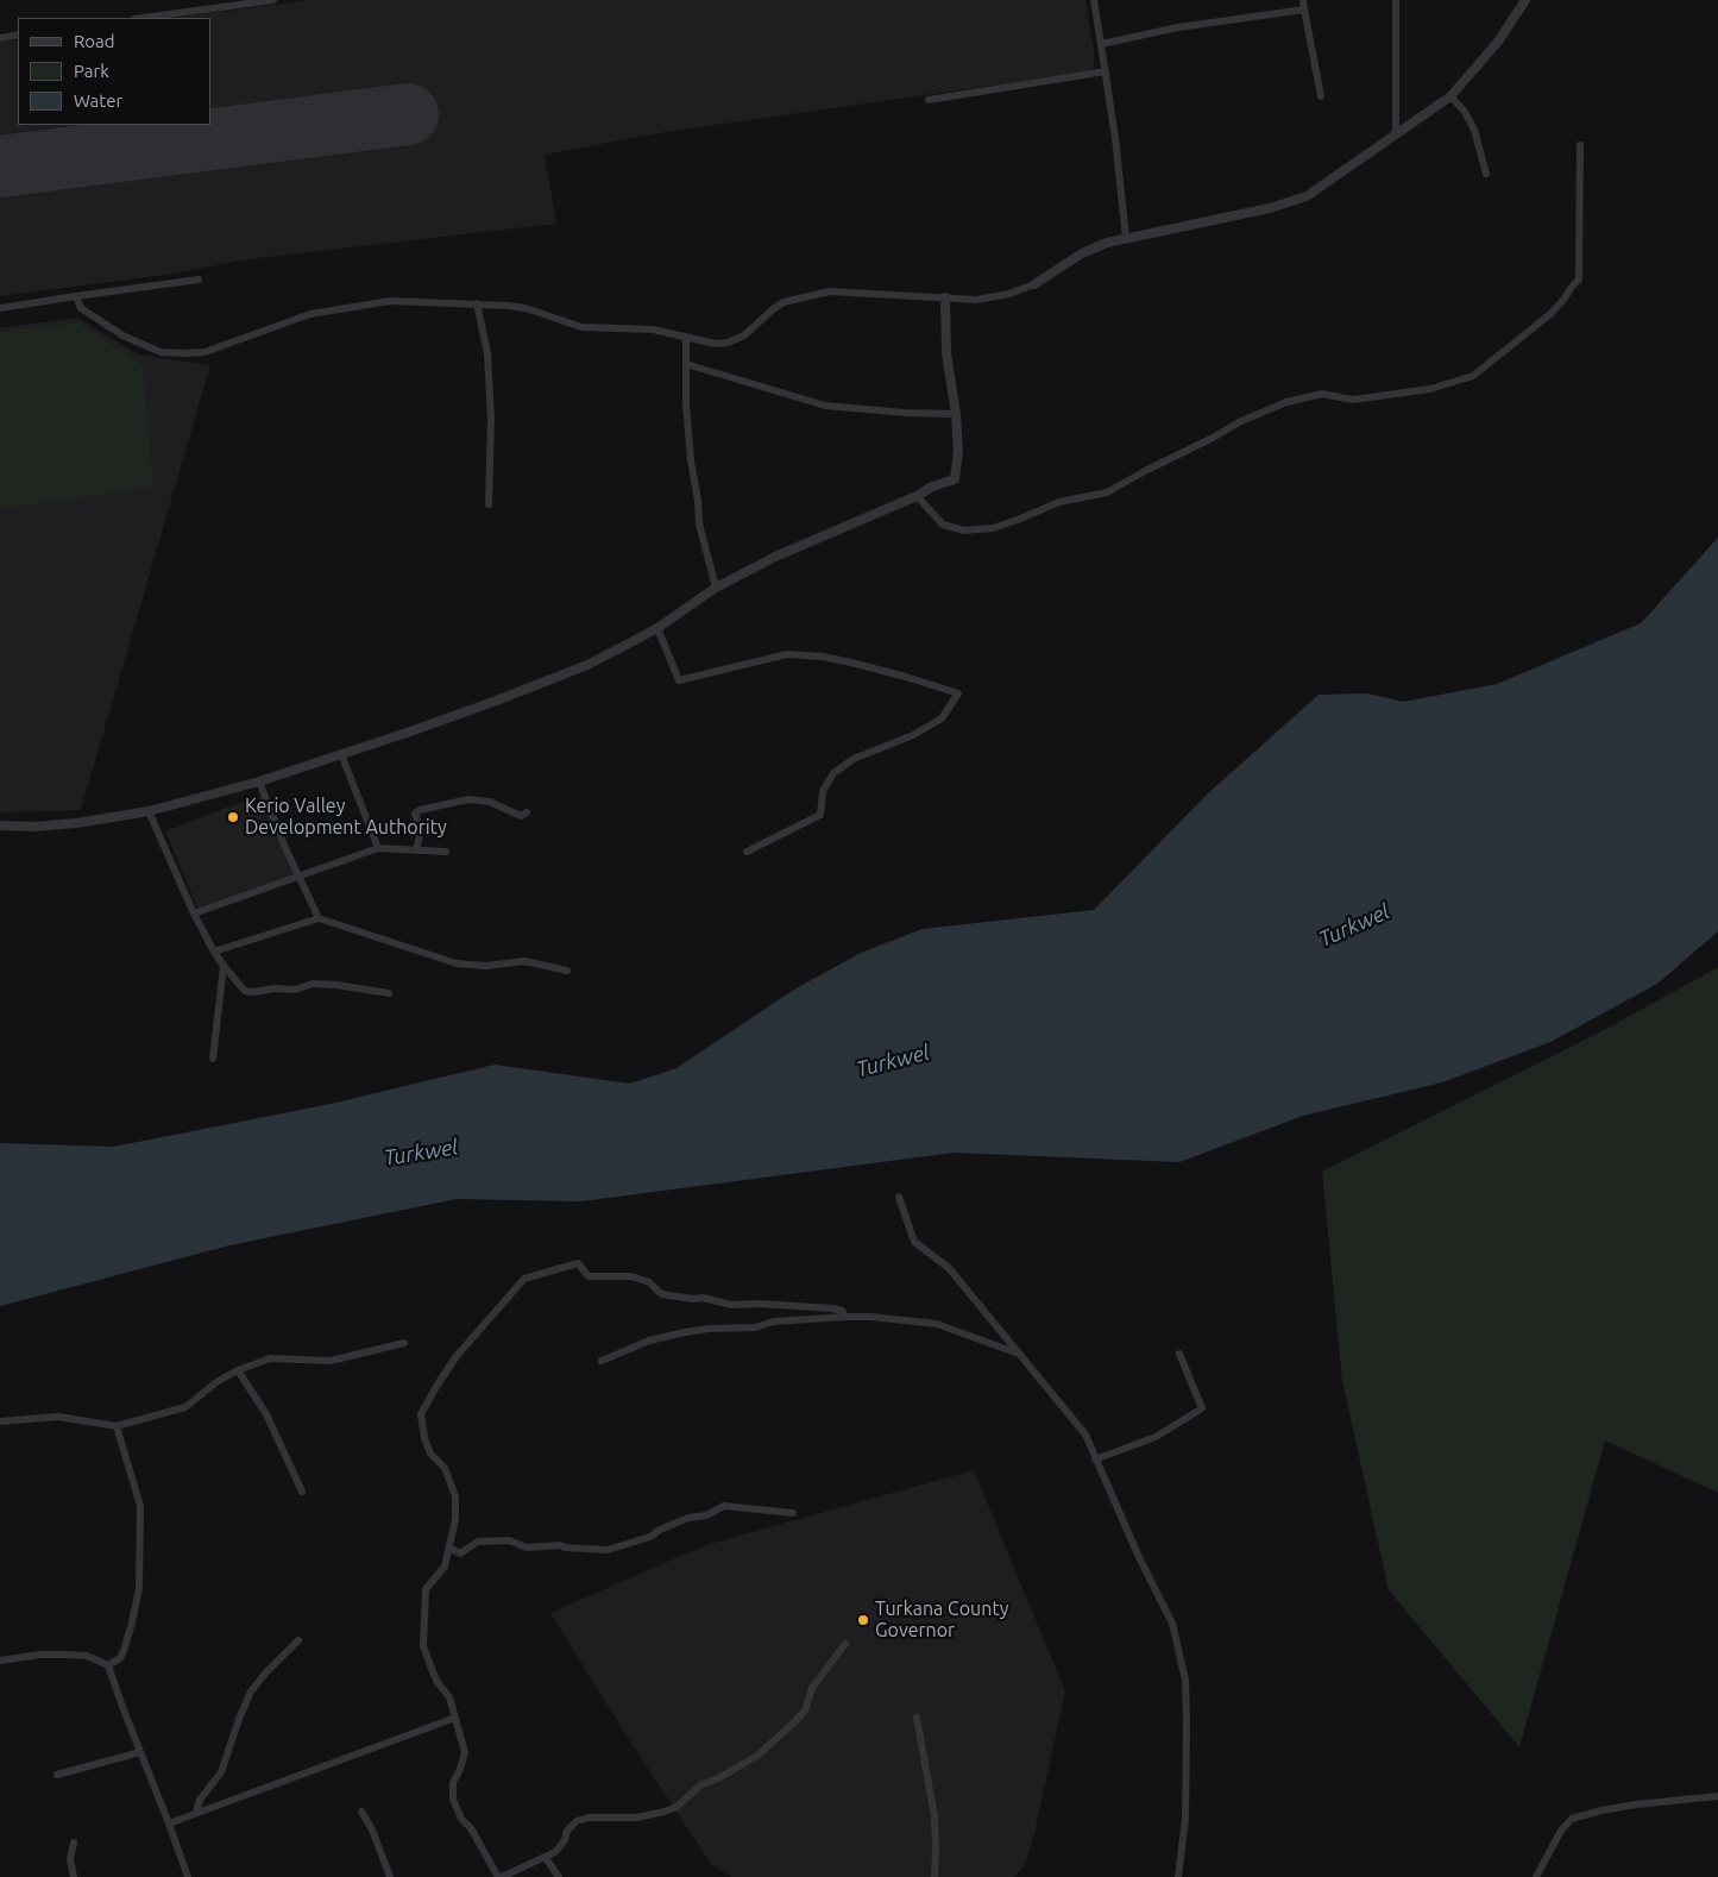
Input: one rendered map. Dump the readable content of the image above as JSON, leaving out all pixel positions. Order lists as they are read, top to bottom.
{
  "water": ["Turkwel"],
  "places": ["Kerio Valley Development Authority", "Turkana County Governor"],
  "legend": ["Road", "Park", "Water"]
}
